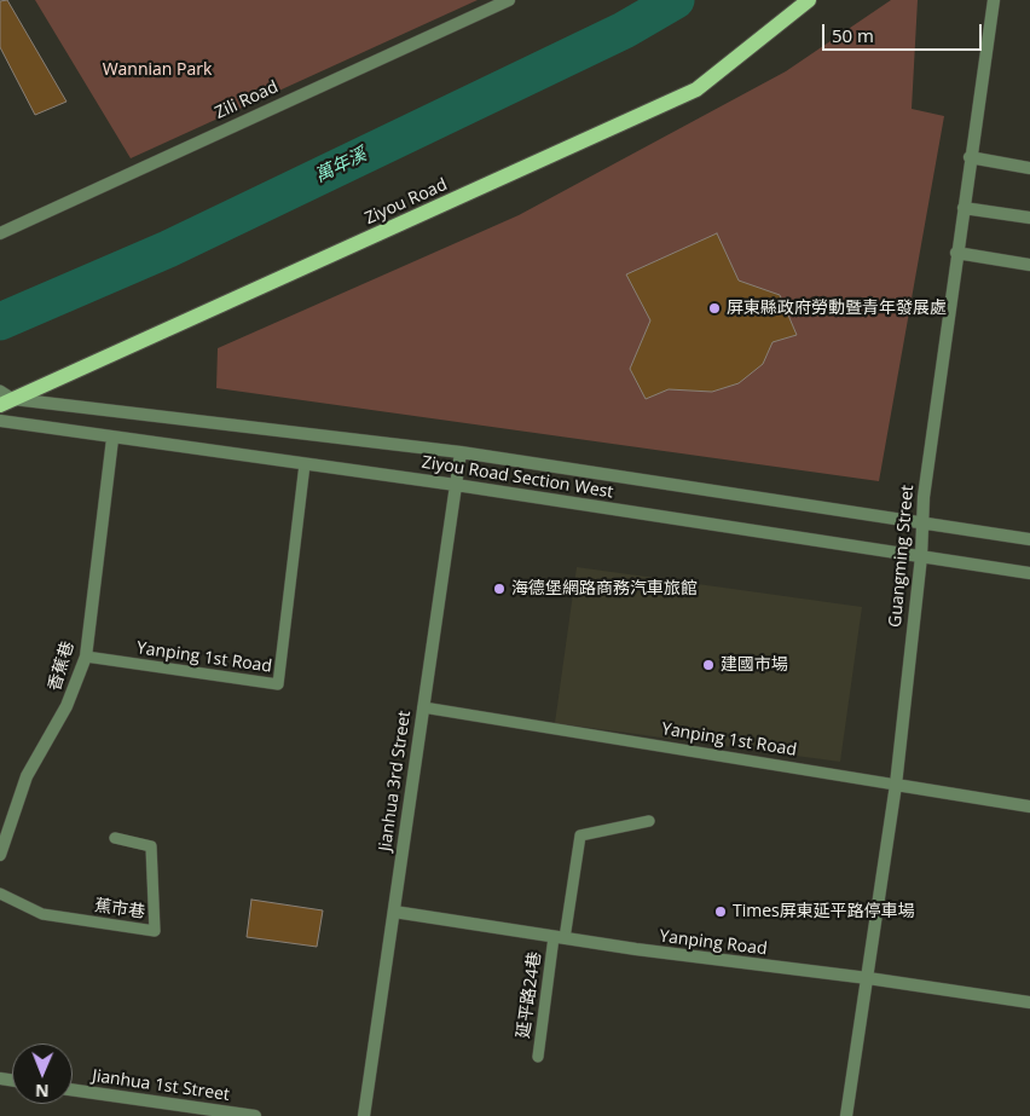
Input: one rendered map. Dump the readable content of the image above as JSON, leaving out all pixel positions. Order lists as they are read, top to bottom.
{
  "streets": {
    "main road": ["Ziyou Road"],
    "street": [
      "Zili Road",
      "Ziyou Road Section West",
      "Guangming Street",
      "Yanping 1st Road",
      "香蕉巷",
      "Jianhua 3rd Street",
      "Yanping Road",
      "Jianhua 1st Street"
    ],
    "lane": ["蕉市巷", "延平路24巷"]
  },
  "crossings": [
    ["Ziyou Road", "Ziyou Road Section West"],
    ["Ziyou Road Section West", "Guangming Street"],
    ["Ziyou Road Section West", "Yanping 1st Road"],
    ["Ziyou Road Section West", "香蕉巷"],
    ["Ziyou Road Section West", "Jianhua 3rd Street"],
    ["Guangming Street", "Yanping 1st Road"],
    ["Guangming Street", "Yanping Road"],
    ["Yanping 1st Road", "香蕉巷"],
    ["Yanping 1st Road", "Jianhua 3rd Street"],
    ["Jianhua 3rd Street", "Yanping Road"],
    ["Yanping Road", "延平路24巷"]
  ],
  "water": ["萬年溪"],
  "parks": ["Wannian Park"],
  "places": [
    "屏東縣政府勞動暨青年發展處",
    "海德堡網路商務汽車旅館",
    "建國市場",
    "Times屏東延平路停車場"
  ],
  "scale_bar": "50 m",
  "north": "bottom"
}
